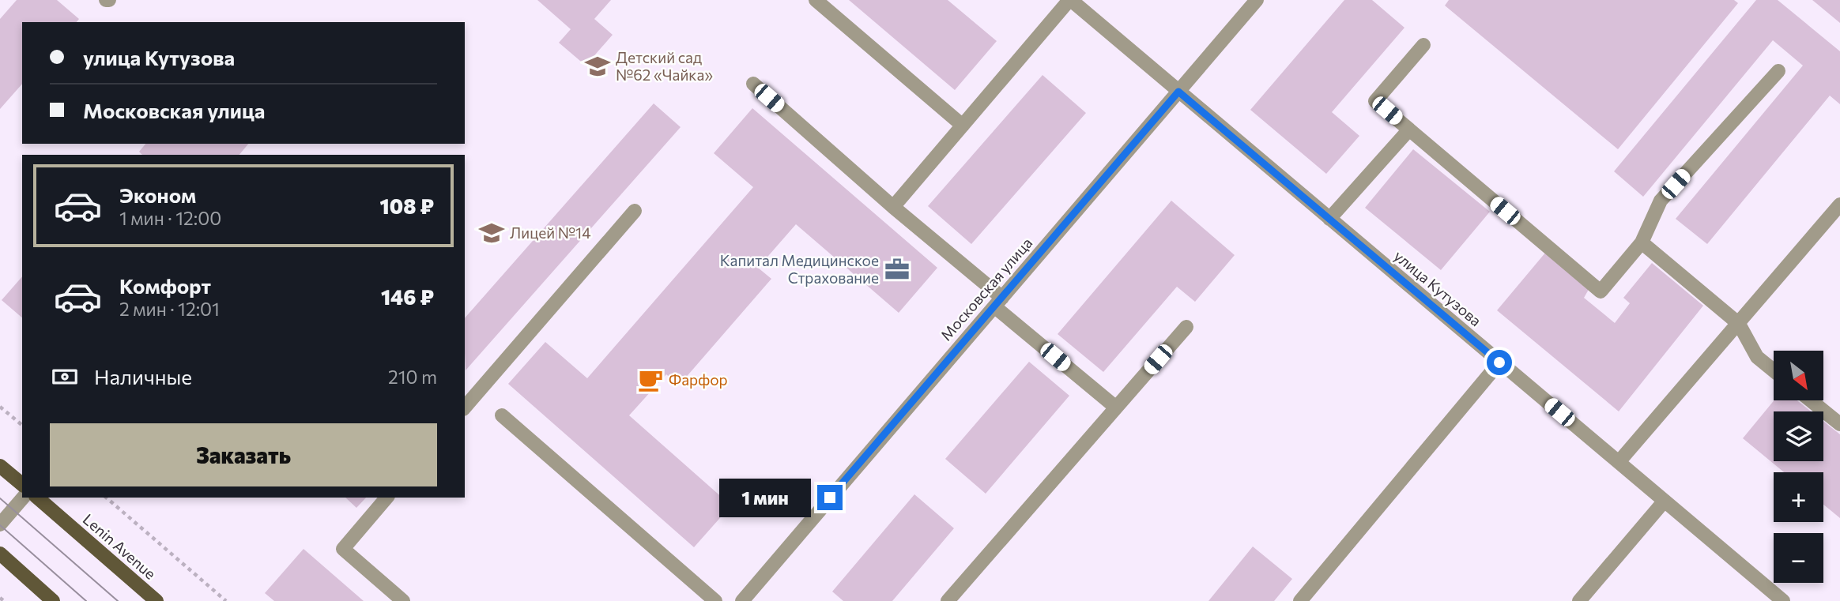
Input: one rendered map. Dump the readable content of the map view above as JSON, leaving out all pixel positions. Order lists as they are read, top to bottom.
{
  "streets": {
    "main road": ["Lenin Avenue"],
    "street": ["улица Кутузова", "Московская улица"]
  },
  "crossings": [
    ["улица Кутузова", "Московская улица"]
  ],
  "places": {
    "school or university": ["Детский сад №62 «Чайка»", "Лицей №14"],
    "office": ["Капитал Медицинское Страхование"],
    "cafe": ["Фарфор"]
  },
  "north": "bottom right",
  "page": {
    "banner": ["улица Кутузова", "Московская улица"],
    "list": [
      {
        "name": "Эконом",
        "note": "1 мин · 12:00",
        "value": "108 ₽"
      },
      {
        "name": "Комфорт",
        "note": "2 мин · 12:01",
        "value": "146 ₽"
      }
    ],
    "pay": ["Наличные", "210 m"],
    "map_buttons": ["+", "−"],
    "buttons": "Заказать",
    "bubble": "1 мин"
  }
}
